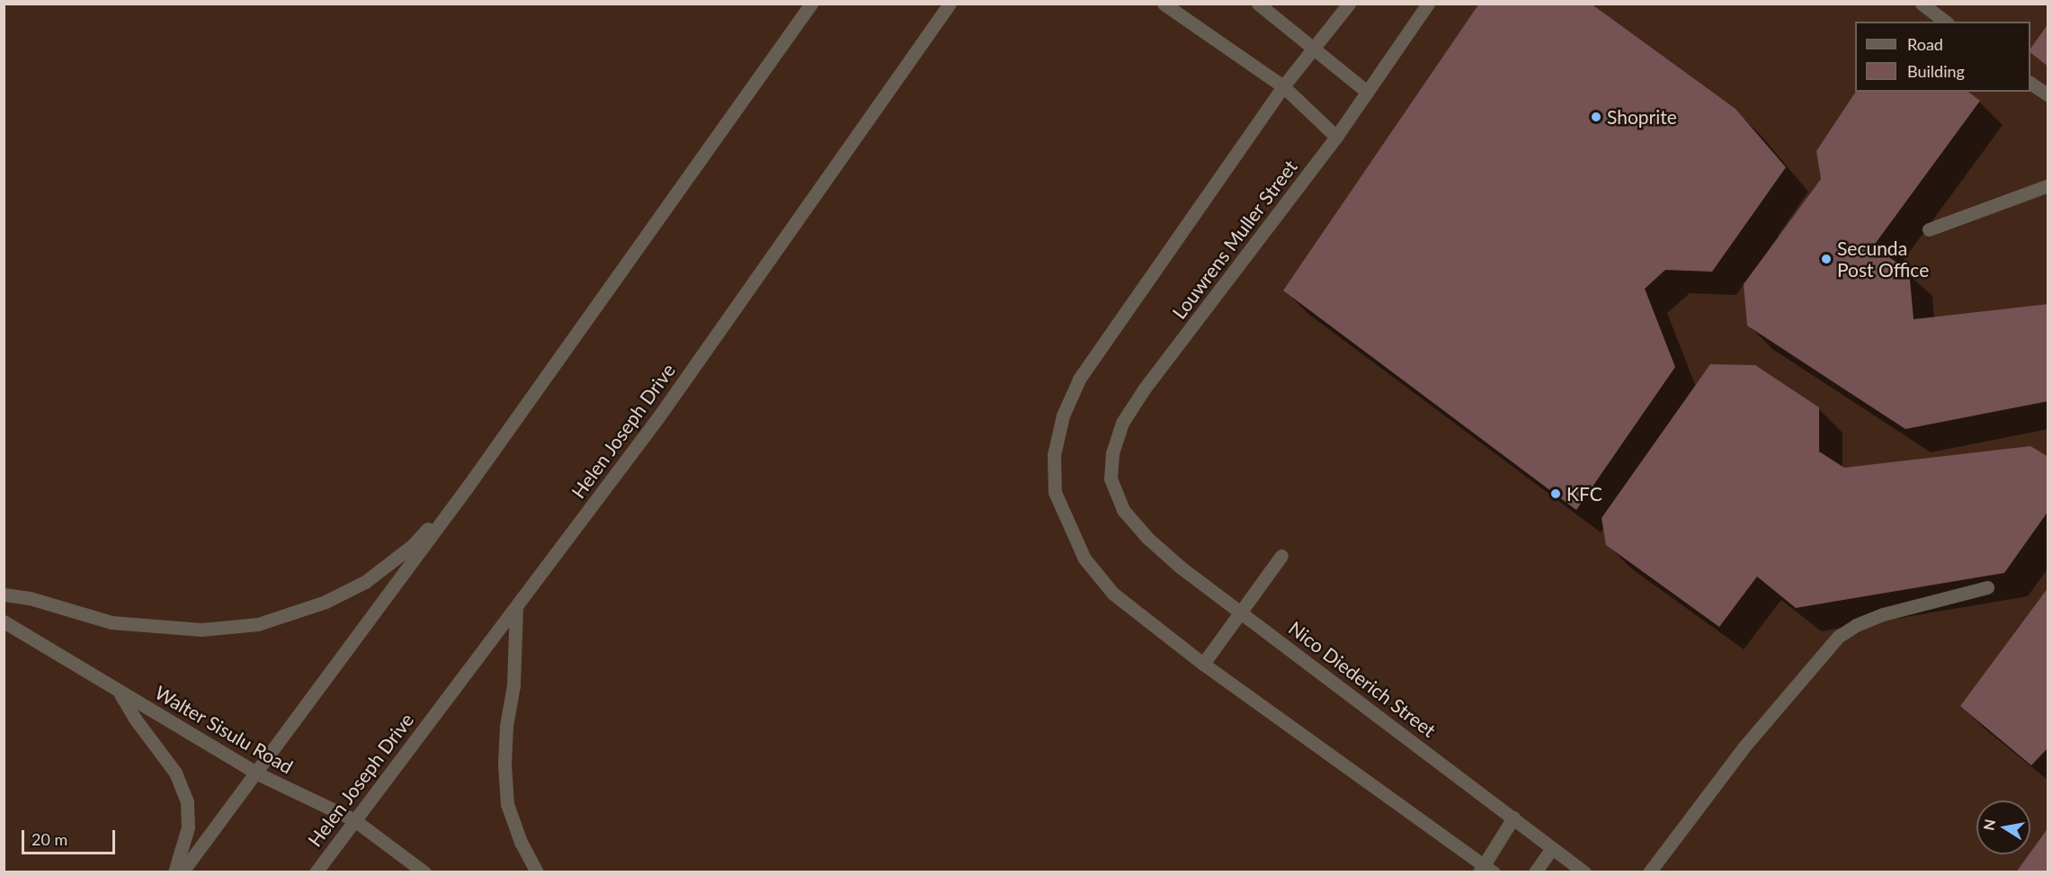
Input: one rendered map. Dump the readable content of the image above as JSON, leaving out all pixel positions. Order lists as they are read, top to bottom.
{
  "streets": {
    "street": [
      "Louwrens Muller Street",
      "Helen Joseph Drive",
      "Nico Diederich Street",
      "Walter Sisulu Road"
    ]
  },
  "crossings": [
    ["Louwrens Muller Street", "Nico Diederich Street"],
    ["Helen Joseph Drive", "Walter Sisulu Road"]
  ],
  "places": ["Shoprite", "Secunda Post Office", "KFC"],
  "legend": ["Road", "Building"],
  "scale_bar": "20 m",
  "north": "left"
}
